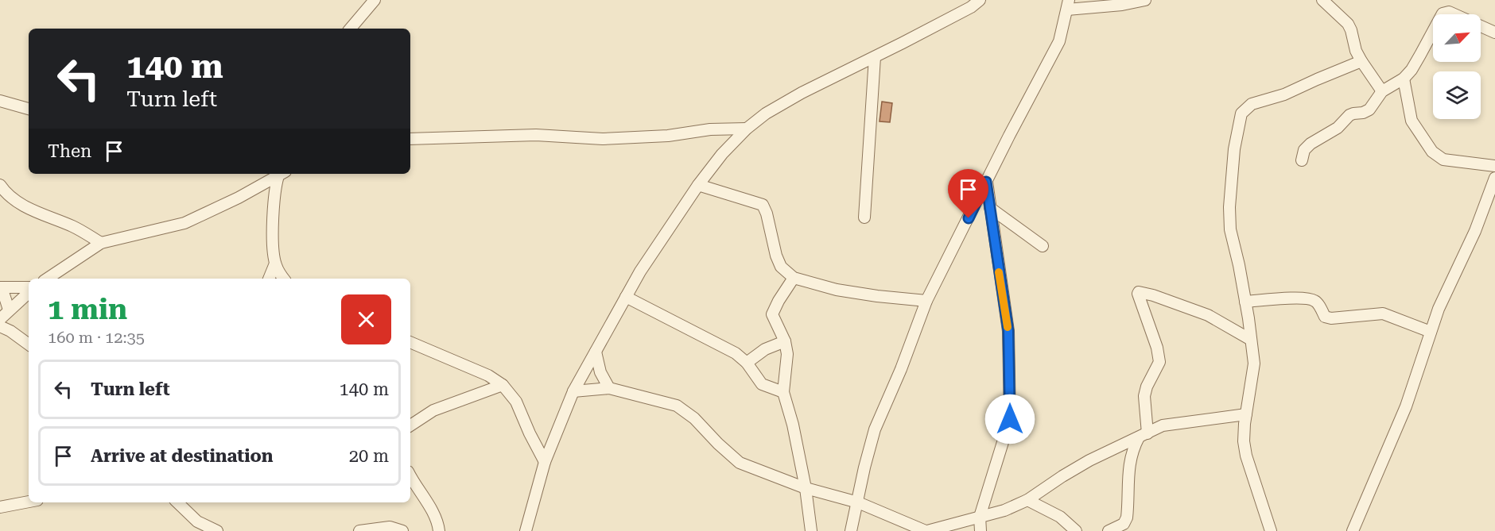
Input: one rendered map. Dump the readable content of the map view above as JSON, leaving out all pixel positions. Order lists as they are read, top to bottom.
{
  "north": "top right",
  "page": {
    "turn": ["140 m", "Turn left"],
    "then": "Then",
    "heading": ["1 min", "160 m · 12:35"],
    "list": [
      {
        "name": "Turn left",
        "value": "140 m"
      },
      {
        "name": "Arrive at destination",
        "value": "20 m"
      }
    ]
  }
}
